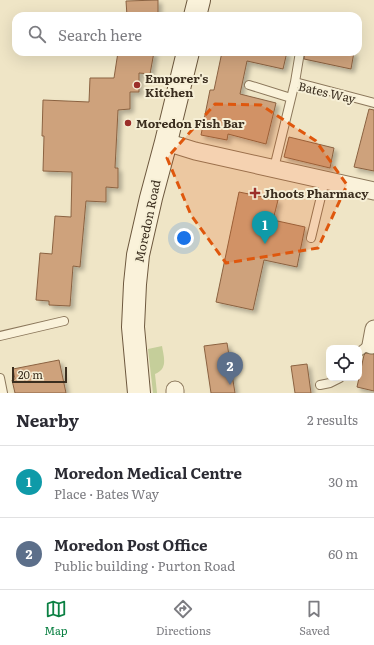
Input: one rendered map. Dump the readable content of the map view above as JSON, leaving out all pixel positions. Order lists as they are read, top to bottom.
{
  "streets": {
    "street": ["Moredon Road"],
    "lane": ["Bates Way"]
  },
  "places": {
    "other": ["Emporer's Kitchen", "Moredon Fish Bar"],
    "health": ["Jhoots Pharmacy"]
  },
  "scale_bar": "20 m",
  "page": {
    "search": "Search here",
    "pins": ["1", "2"],
    "scale": "20 m",
    "heading": ["Nearby", "2 results"],
    "list": [
      {
        "mark": "1",
        "name": "Moredon Medical Centre",
        "note": "Place · Bates Way",
        "value": "30 m"
      },
      {
        "mark": "2",
        "name": "Moredon Post Office",
        "note": "Public building · Purton Road",
        "value": "60 m"
      }
    ],
    "nav": ["Map", "Directions", "Saved"]
  }
}
